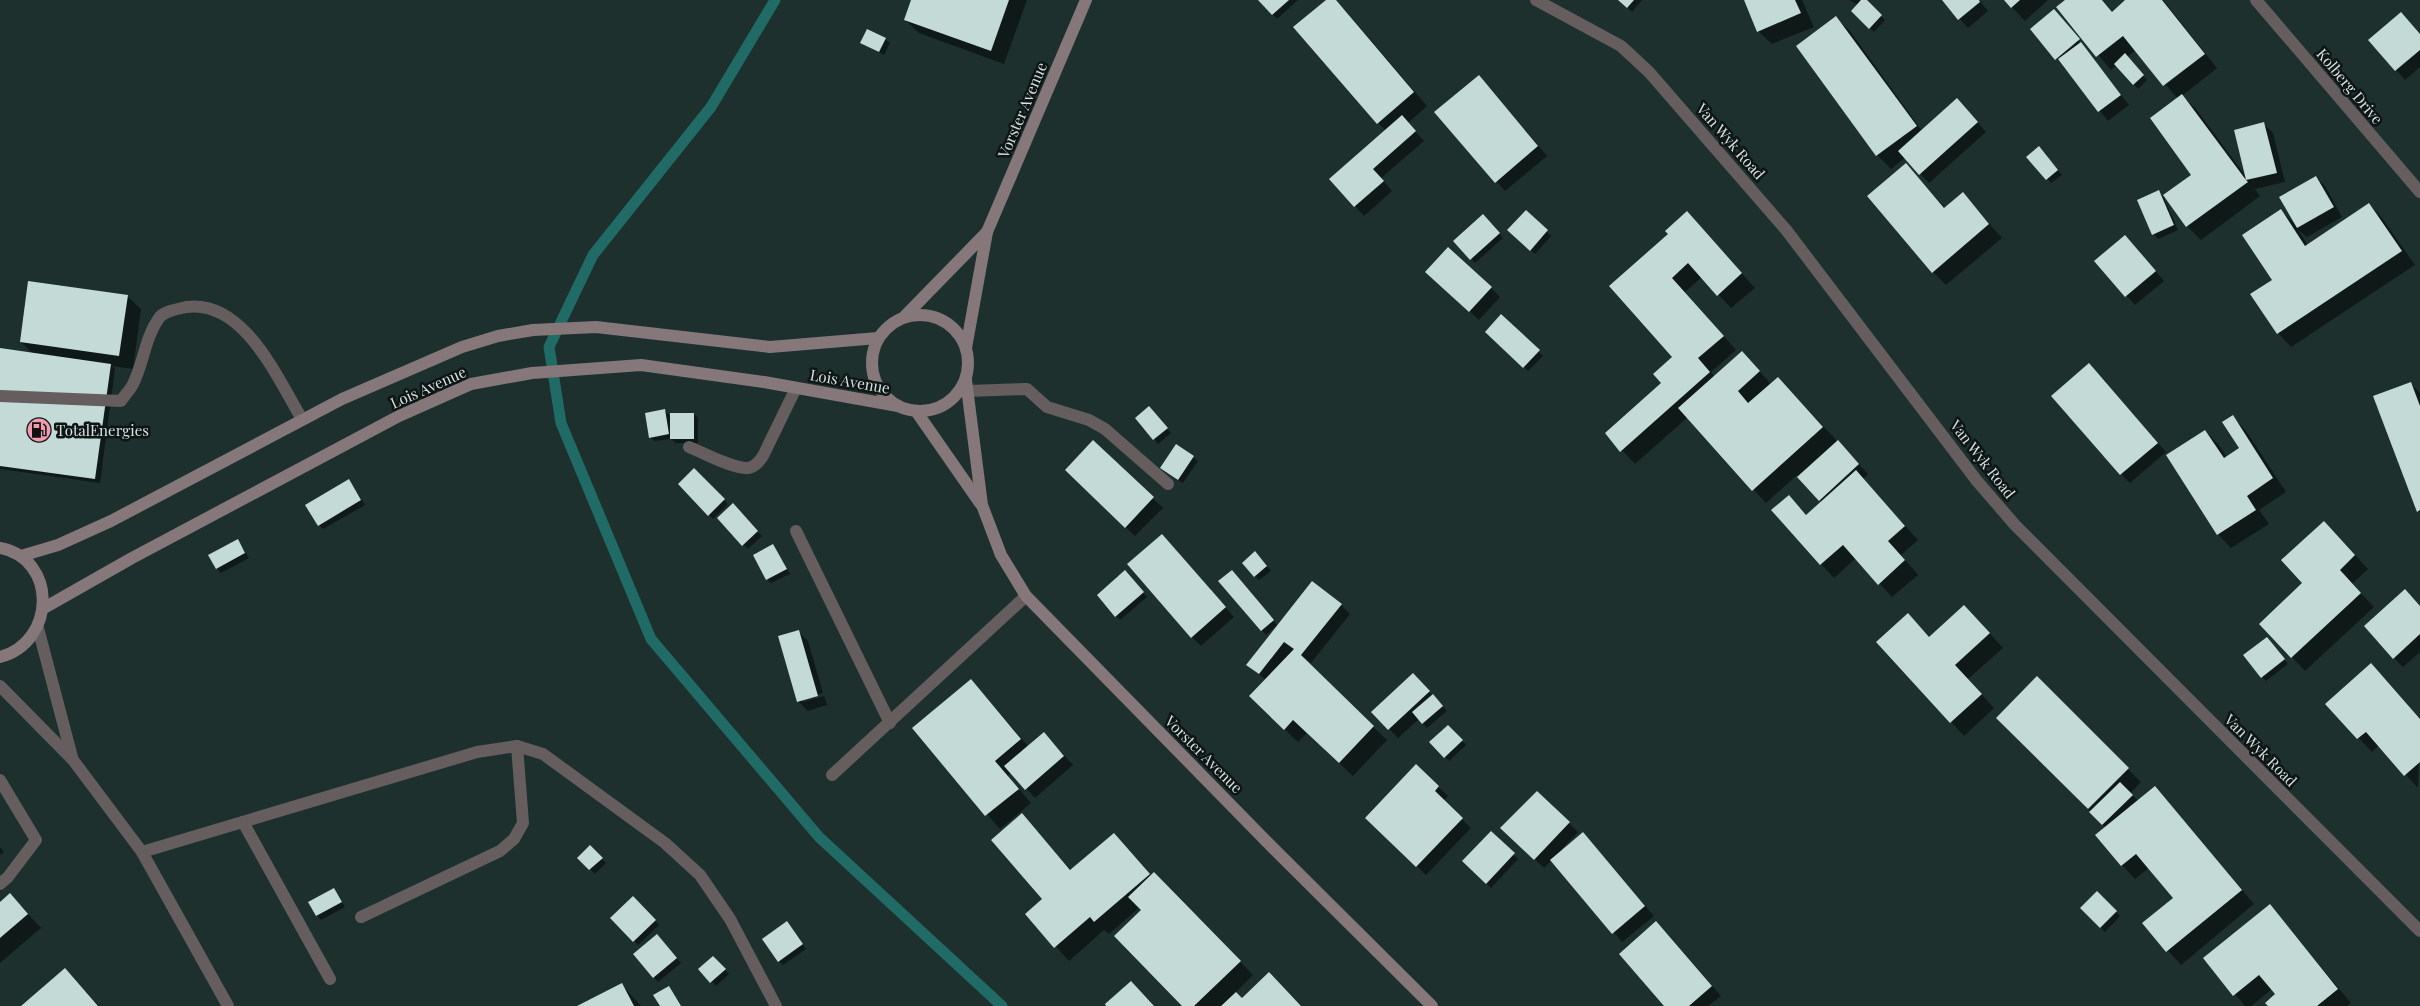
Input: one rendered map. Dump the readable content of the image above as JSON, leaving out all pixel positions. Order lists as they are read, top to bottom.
{
  "streets": {
    "street": [
      "Kolberg Drive",
      "Vorster Avenue",
      "Van Wyk Road",
      "Lois Avenue"
    ]
  },
  "crossings": [
    ["Vorster Avenue", "Lois Avenue"]
  ],
  "places": {
    "fuel station": ["TotalEnergies"]
  }
}
